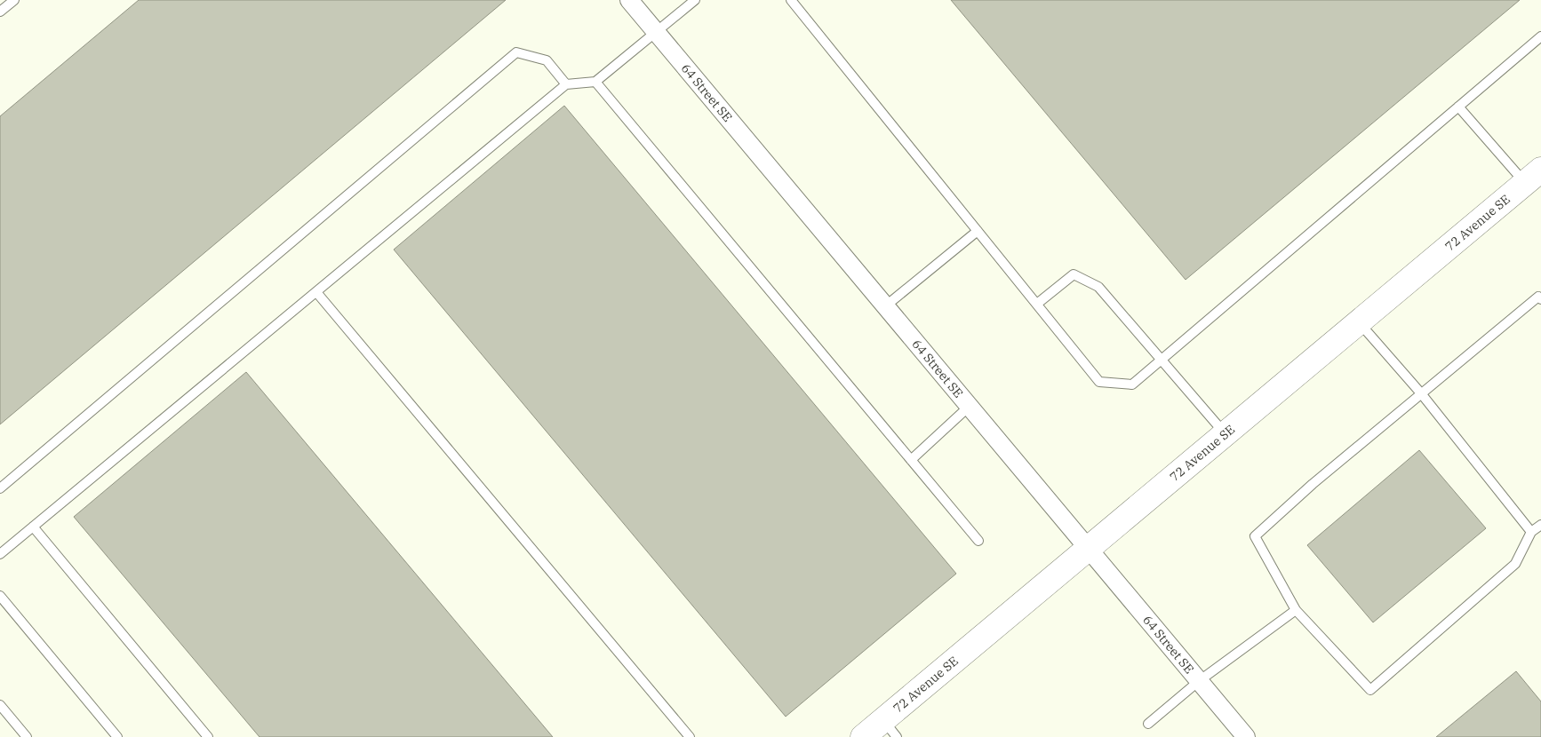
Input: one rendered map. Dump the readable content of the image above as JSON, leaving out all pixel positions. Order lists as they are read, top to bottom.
{
  "streets": {
    "street": ["64 Street SE", "72 Avenue SE"]
  },
  "crossings": [
    ["64 Street SE", "72 Avenue SE"]
  ]
}
